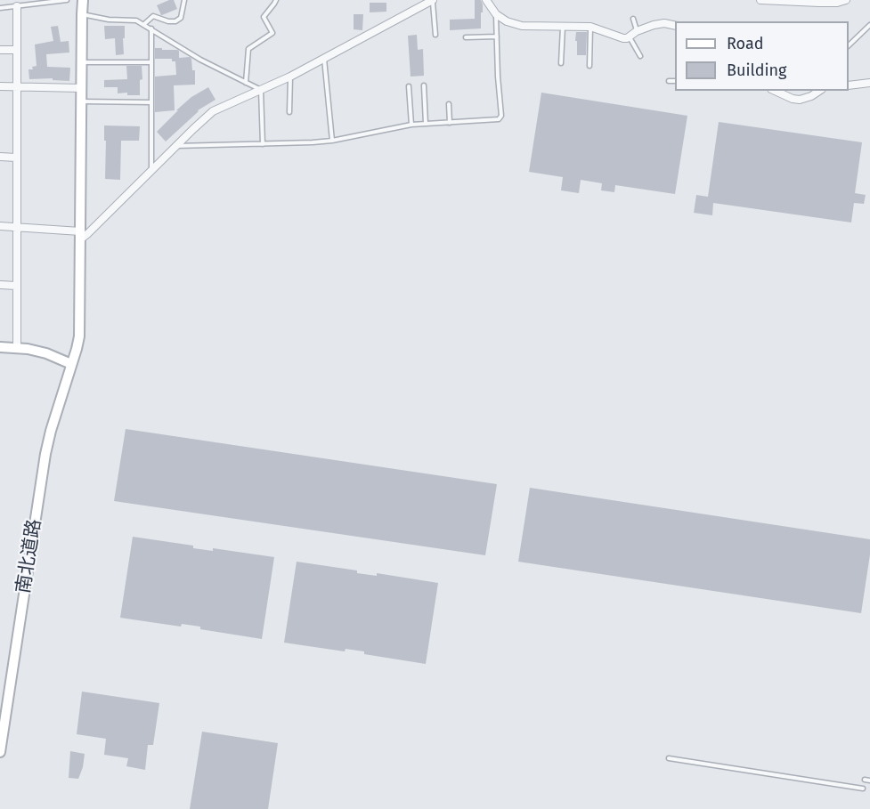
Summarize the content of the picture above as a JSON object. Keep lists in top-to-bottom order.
{
  "streets": {
    "street": ["南北道路"]
  },
  "legend": ["Road", "Building"]
}
